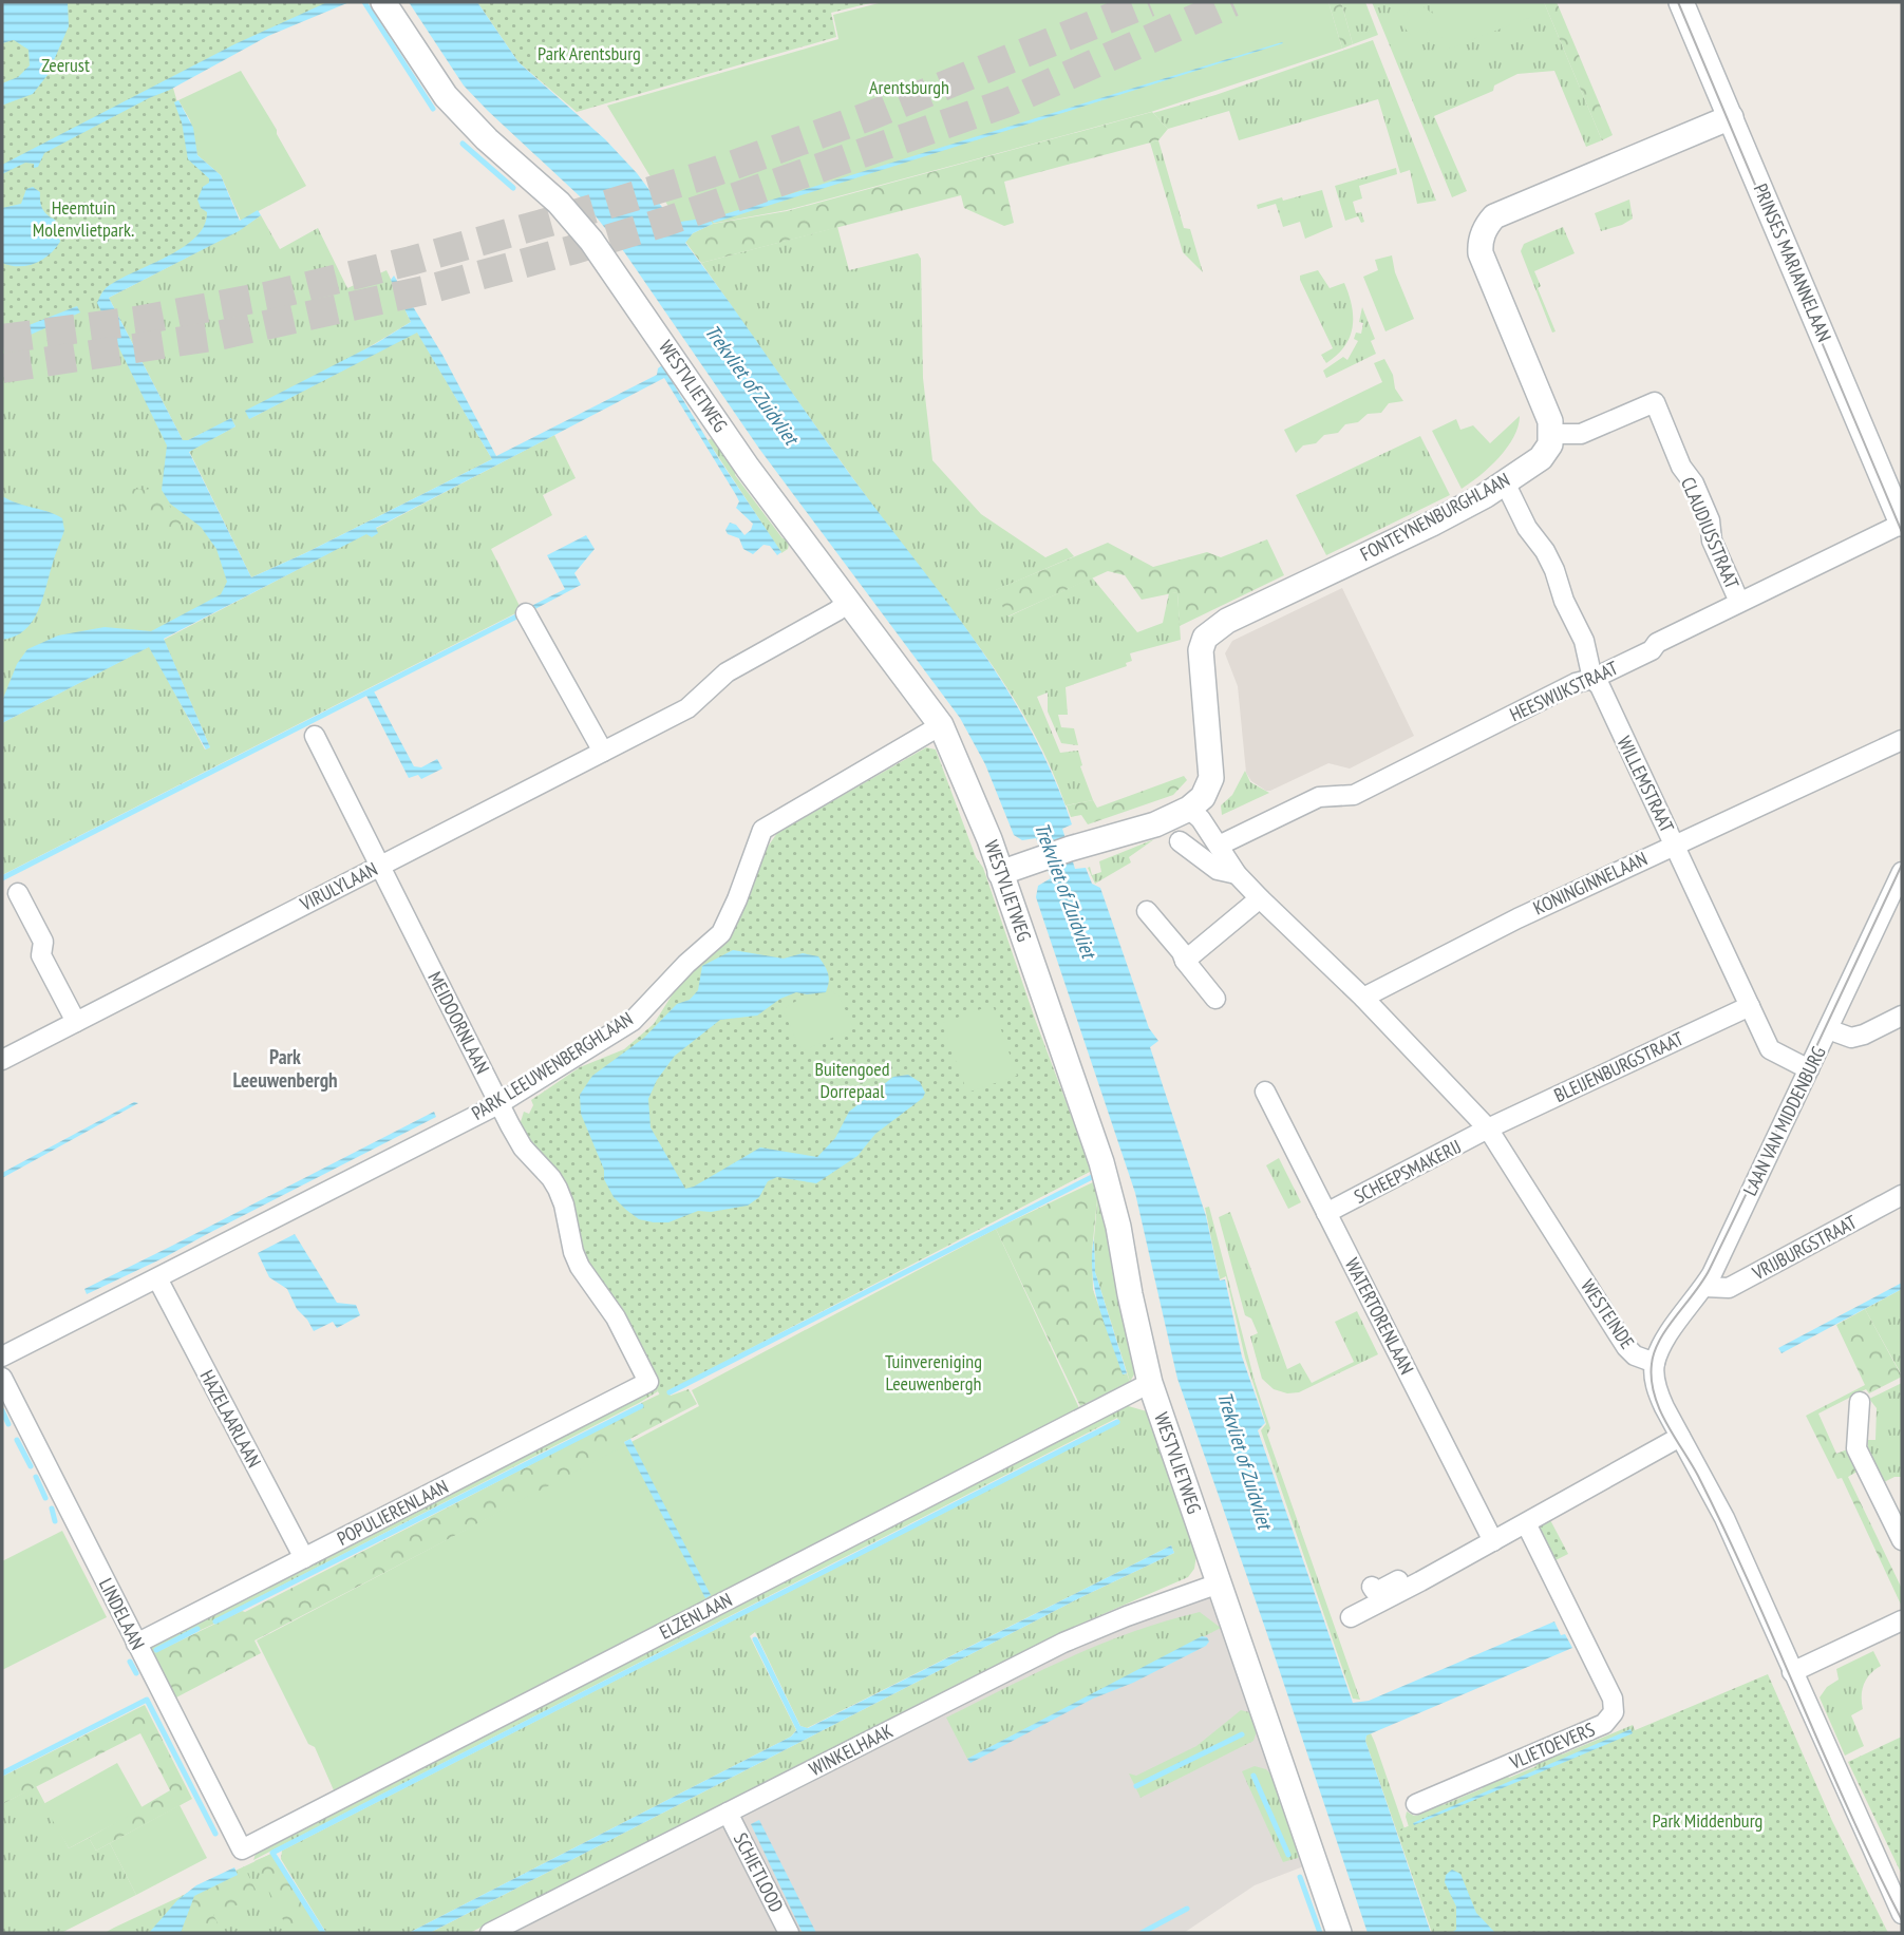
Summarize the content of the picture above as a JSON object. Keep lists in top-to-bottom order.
{
  "streets": {
    "street": [
      "PRINSES MARIANNELAAN",
      "WESTVLIETWEG",
      "FONTEYNENBURGHLAAN",
      "CLAUDIUSSTRAAT",
      "HEESWIJKSTRAAT",
      "WILLEMSTRAAT",
      "KONINGINNELAAN",
      "VIRULYLAAN",
      "MEIDOORNLAAN",
      "PARK LEEUWENBERGHLAAN",
      "BLEIJENBURGSTRAAT",
      "LAAN VAN MIDDENBURG",
      "SCHEEPSMAKERIJ",
      "VRIJBURGSTRAAT",
      "WESTEINDE",
      "WATERTORENLAAN",
      "HAZELAARLAAN",
      "POPULIERENLAAN",
      "LINDELAAN",
      "ELZENLAAN",
      "VLIETOEVERS",
      "WINKELHAAK",
      "SCHIETLOOD"
    ]
  },
  "crossings": [
    ["PRINSES MARIANNELAAN", "HEESWIJKSTRAAT"],
    ["WESTVLIETWEG", "FONTEYNENBURGHLAAN"],
    ["WESTVLIETWEG", "VIRULYLAAN"],
    ["WESTVLIETWEG", "PARK LEEUWENBERGHLAAN"],
    ["WESTVLIETWEG", "ELZENLAAN"],
    ["WESTVLIETWEG", "WINKELHAAK"],
    ["FONTEYNENBURGHLAAN", "CLAUDIUSSTRAAT"],
    ["FONTEYNENBURGHLAAN", "WILLEMSTRAAT"],
    ["FONTEYNENBURGHLAAN", "WESTEINDE"],
    ["CLAUDIUSSTRAAT", "HEESWIJKSTRAAT"],
    ["HEESWIJKSTRAAT", "WILLEMSTRAAT"],
    ["HEESWIJKSTRAAT", "WESTEINDE"],
    ["WILLEMSTRAAT", "KONINGINNELAAN"],
    ["WILLEMSTRAAT", "BLEIJENBURGSTRAAT"],
    ["WILLEMSTRAAT", "LAAN VAN MIDDENBURG"],
    ["KONINGINNELAAN", "WESTEINDE"],
    ["VIRULYLAAN", "MEIDOORNLAAN"],
    ["MEIDOORNLAAN", "PARK LEEUWENBERGHLAAN"],
    ["MEIDOORNLAAN", "POPULIERENLAAN"],
    ["PARK LEEUWENBERGHLAAN", "HAZELAARLAAN"],
    ["BLEIJENBURGSTRAAT", "SCHEEPSMAKERIJ"],
    ["BLEIJENBURGSTRAAT", "WESTEINDE"],
    ["LAAN VAN MIDDENBURG", "VRIJBURGSTRAAT"],
    ["LAAN VAN MIDDENBURG", "WESTEINDE"],
    ["SCHEEPSMAKERIJ", "WESTEINDE"],
    ["SCHEEPSMAKERIJ", "WATERTORENLAAN"],
    ["HAZELAARLAAN", "POPULIERENLAAN"],
    ["POPULIERENLAAN", "LINDELAAN"],
    ["LINDELAAN", "ELZENLAAN"],
    ["WINKELHAAK", "SCHIETLOOD"]
  ],
  "districts": ["Park Leeuwenbergh"],
  "water": ["Trekvliet of Zuidvliet"],
  "parks": [
    "Park Arentsburg",
    "Zeerust",
    "Arentsburgh",
    "Heemtuin Molenvlietpark.",
    "Buitengoed Dorrepaal",
    "Tuinvereniging Leeuwenbergh",
    "Park Middenburg"
  ]
}
